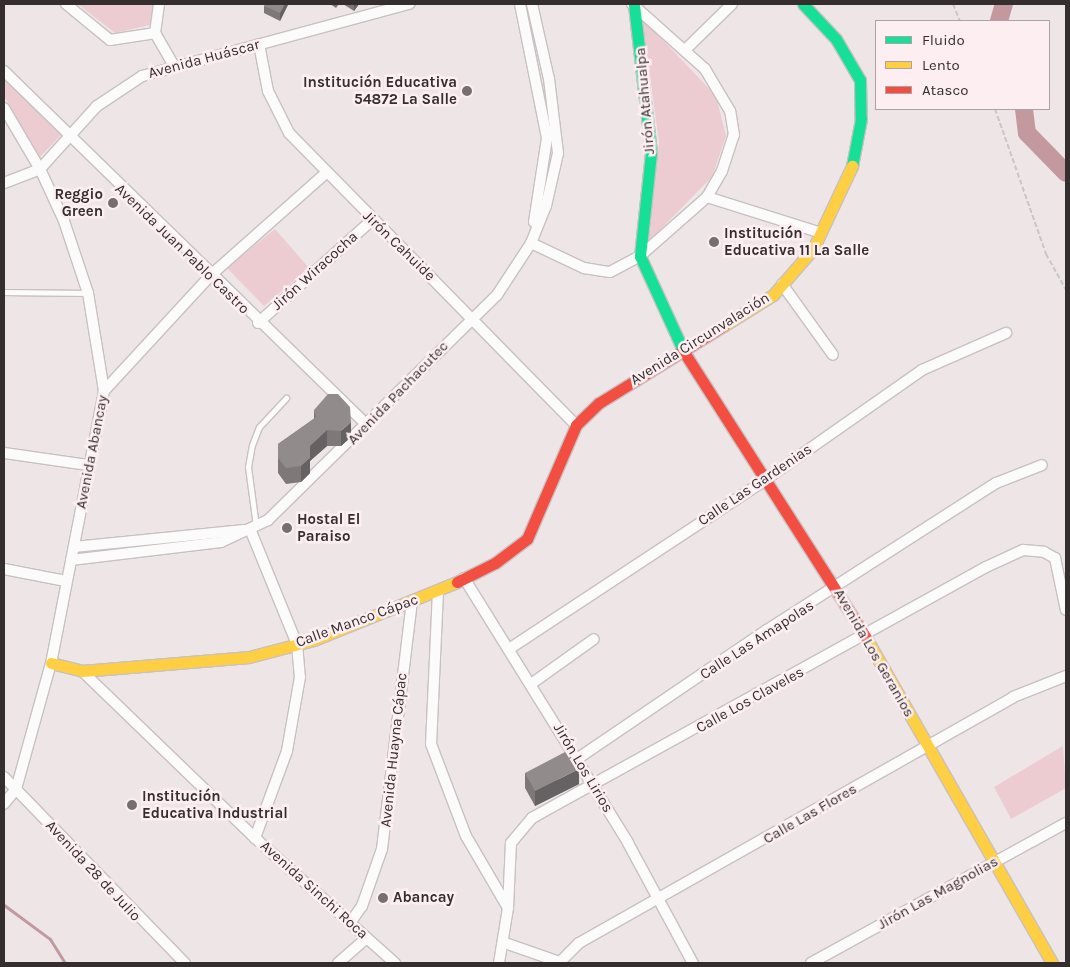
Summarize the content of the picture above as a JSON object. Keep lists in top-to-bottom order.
{
  "streets": {
    "street": [
      "Avenida Huáscar",
      "Jirón Atahualpa",
      "Jirón Cahuide",
      "Avenida Juan Pablo Castro",
      "Jirón Wiracocha",
      "Avenida Circunvalación",
      "Avenida Pachacutec",
      "Avenida Abancay",
      "Calle Las Gardenias",
      "Calle Manco Cápac",
      "Calle Las Amapolas",
      "Avenida Los Geranios",
      "Calle Los Claveles",
      "Avenida Huayna Cápac",
      "Jirón Los Lirios",
      "Calle Las Flores",
      "Avenida 28 de Julio",
      "Avenida Sinchi Roca",
      "Jirón Las Magnolias"
    ]
  },
  "crossings": [
    ["Avenida Huáscar", "Jirón Cahuide"],
    ["Avenida Huáscar", "Avenida Juan Pablo Castro"],
    ["Avenida Huáscar", "Avenida Abancay"],
    ["Jirón Atahualpa", "Avenida Los Geranios"],
    ["Jirón Cahuide", "Jirón Wiracocha"],
    ["Jirón Cahuide", "Avenida Circunvalación"],
    ["Jirón Cahuide", "Avenida Pachacutec"],
    ["Jirón Cahuide", "Calle Manco Cápac"],
    ["Avenida Juan Pablo Castro", "Jirón Wiracocha"],
    ["Avenida Juan Pablo Castro", "Avenida Pachacutec"],
    ["Avenida Circunvalación", "Calle Manco Cápac"],
    ["Avenida Circunvalación", "Avenida Los Geranios"],
    ["Avenida Pachacutec", "Avenida Abancay"],
    ["Avenida Abancay", "Calle Manco Cápac"],
    ["Avenida Abancay", "Avenida 28 de Julio"],
    ["Calle Las Gardenias", "Avenida Los Geranios"],
    ["Calle Las Gardenias", "Jirón Los Lirios"],
    ["Calle Manco Cápac", "Avenida Huayna Cápac"],
    ["Calle Manco Cápac", "Jirón Los Lirios"],
    ["Calle Manco Cápac", "Avenida Sinchi Roca"],
    ["Calle Las Amapolas", "Avenida Los Geranios"],
    ["Calle Las Amapolas", "Jirón Los Lirios"],
    ["Avenida Los Geranios", "Calle Los Claveles"],
    ["Avenida Los Geranios", "Calle Las Flores"],
    ["Avenida Los Geranios", "Jirón Las Magnolias"],
    ["Calle Los Claveles", "Jirón Los Lirios"],
    ["Avenida Huayna Cápac", "Avenida Sinchi Roca"],
    ["Jirón Los Lirios", "Calle Las Flores"]
  ],
  "places": [
    "Institución Educativa 54872 La Salle",
    "Reggio Green",
    "Institución Educativa 11 La Salle",
    "Hostal El Paraiso",
    "Institución Educativa Industrial",
    "Abancay"
  ],
  "legend": ["Fluido", "Lento", "Atasco"]
}
